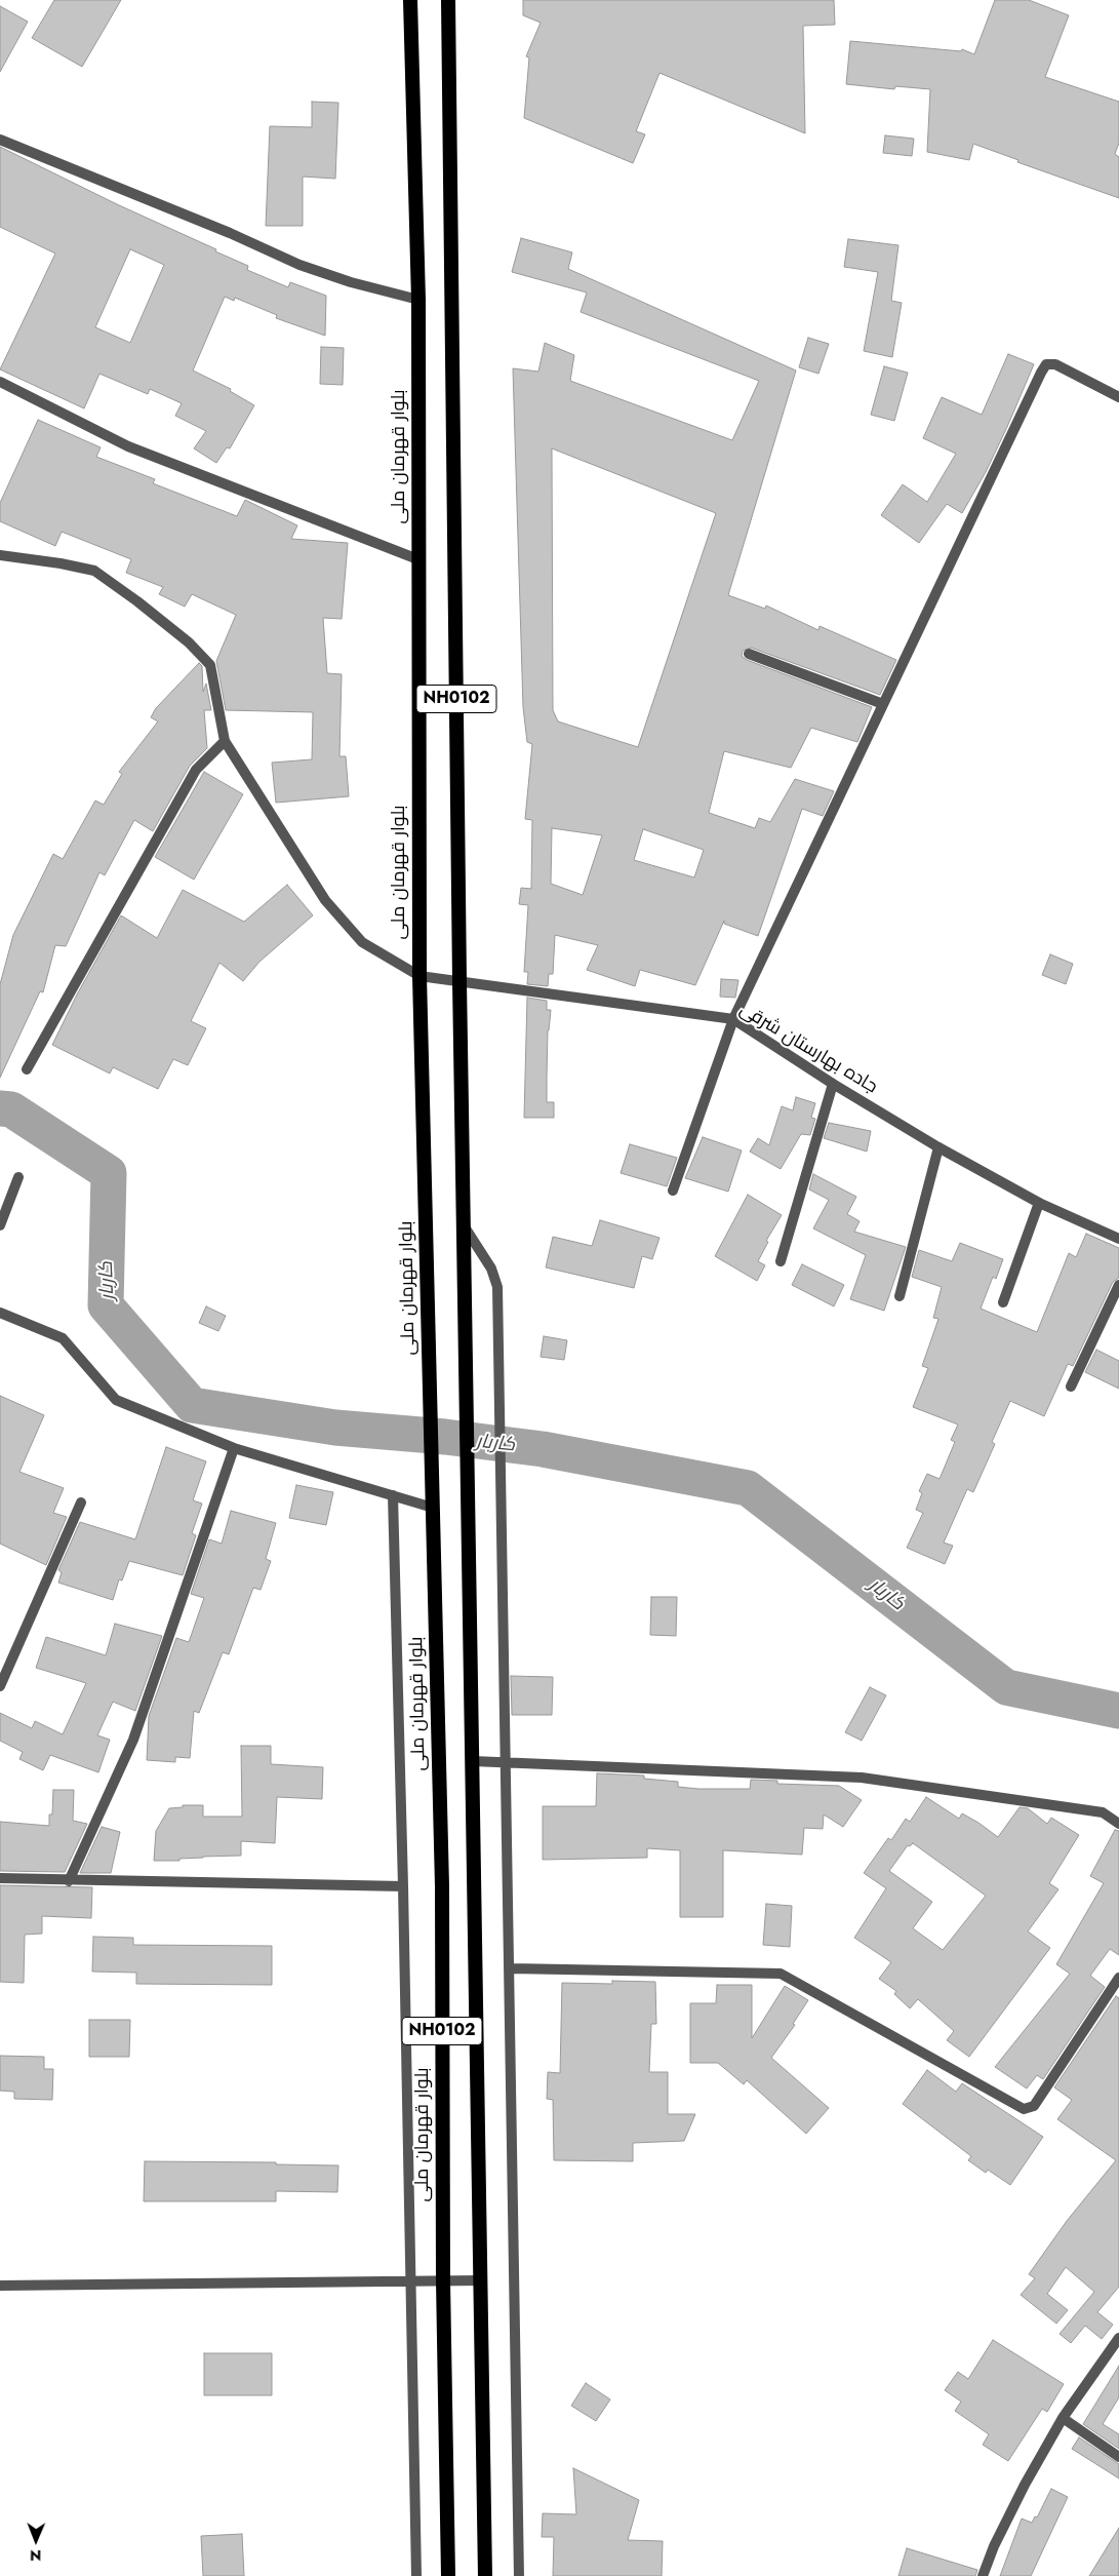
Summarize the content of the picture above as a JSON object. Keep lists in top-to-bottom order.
{
  "streets": {
    "highway": ["بلوار قهرمان ملی", "NH0102"],
    "street": ["جاده بهارستان شرقی"]
  },
  "crossings": [
    ["بلوار قهرمان ملی", "جاده بهارستان شرقی"],
    ["NH0102", "جاده بهارستان شرقی"]
  ],
  "water": ["کاربار"],
  "north": "bottom"
}
